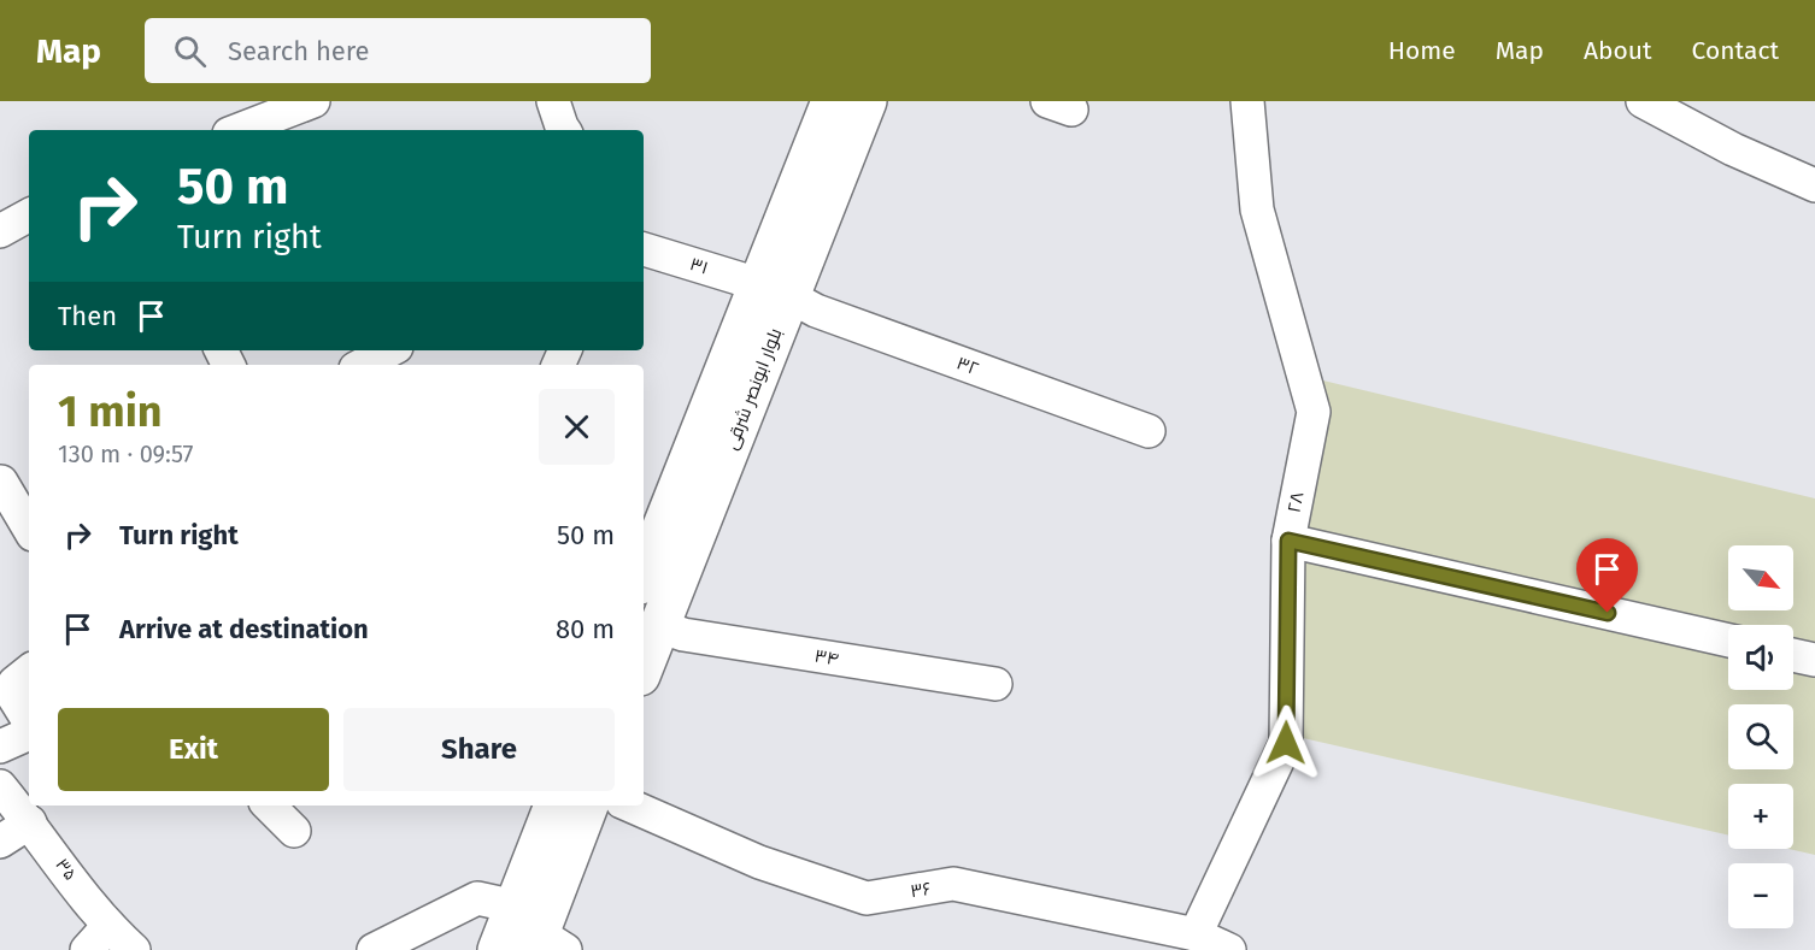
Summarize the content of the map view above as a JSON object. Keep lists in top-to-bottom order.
{
  "streets": {
    "main road": ["بلوار ابونصر شرقی"],
    "street": [
      "۳۱",
      "۳۲",
      "۲۸",
      "۳۴",
      "۳۵",
      "۳۶"
    ]
  },
  "crossings": [
    ["۳۱", "۳۲"],
    ["۳۱", "بلوار ابونصر شرقی"],
    ["۳۲", "بلوار ابونصر شرقی"],
    ["بلوار ابونصر شرقی", "۳۴"],
    ["۲۸", "۳۶"]
  ],
  "north": "bottom right",
  "page": {
    "header": "Map",
    "search": "Search here",
    "nav": [
      "Home",
      "Map",
      "About",
      "Contact"
    ],
    "turn": ["50 m", "Turn right"],
    "then": "Then",
    "heading": ["1 min", "130 m · 09:57"],
    "list": [
      {
        "name": "Turn right",
        "value": "50 m"
      },
      {
        "name": "Arrive at destination",
        "value": "80 m"
      }
    ],
    "map_buttons": ["+", "−"],
    "buttons": ["Exit", "Share"]
  }
}
